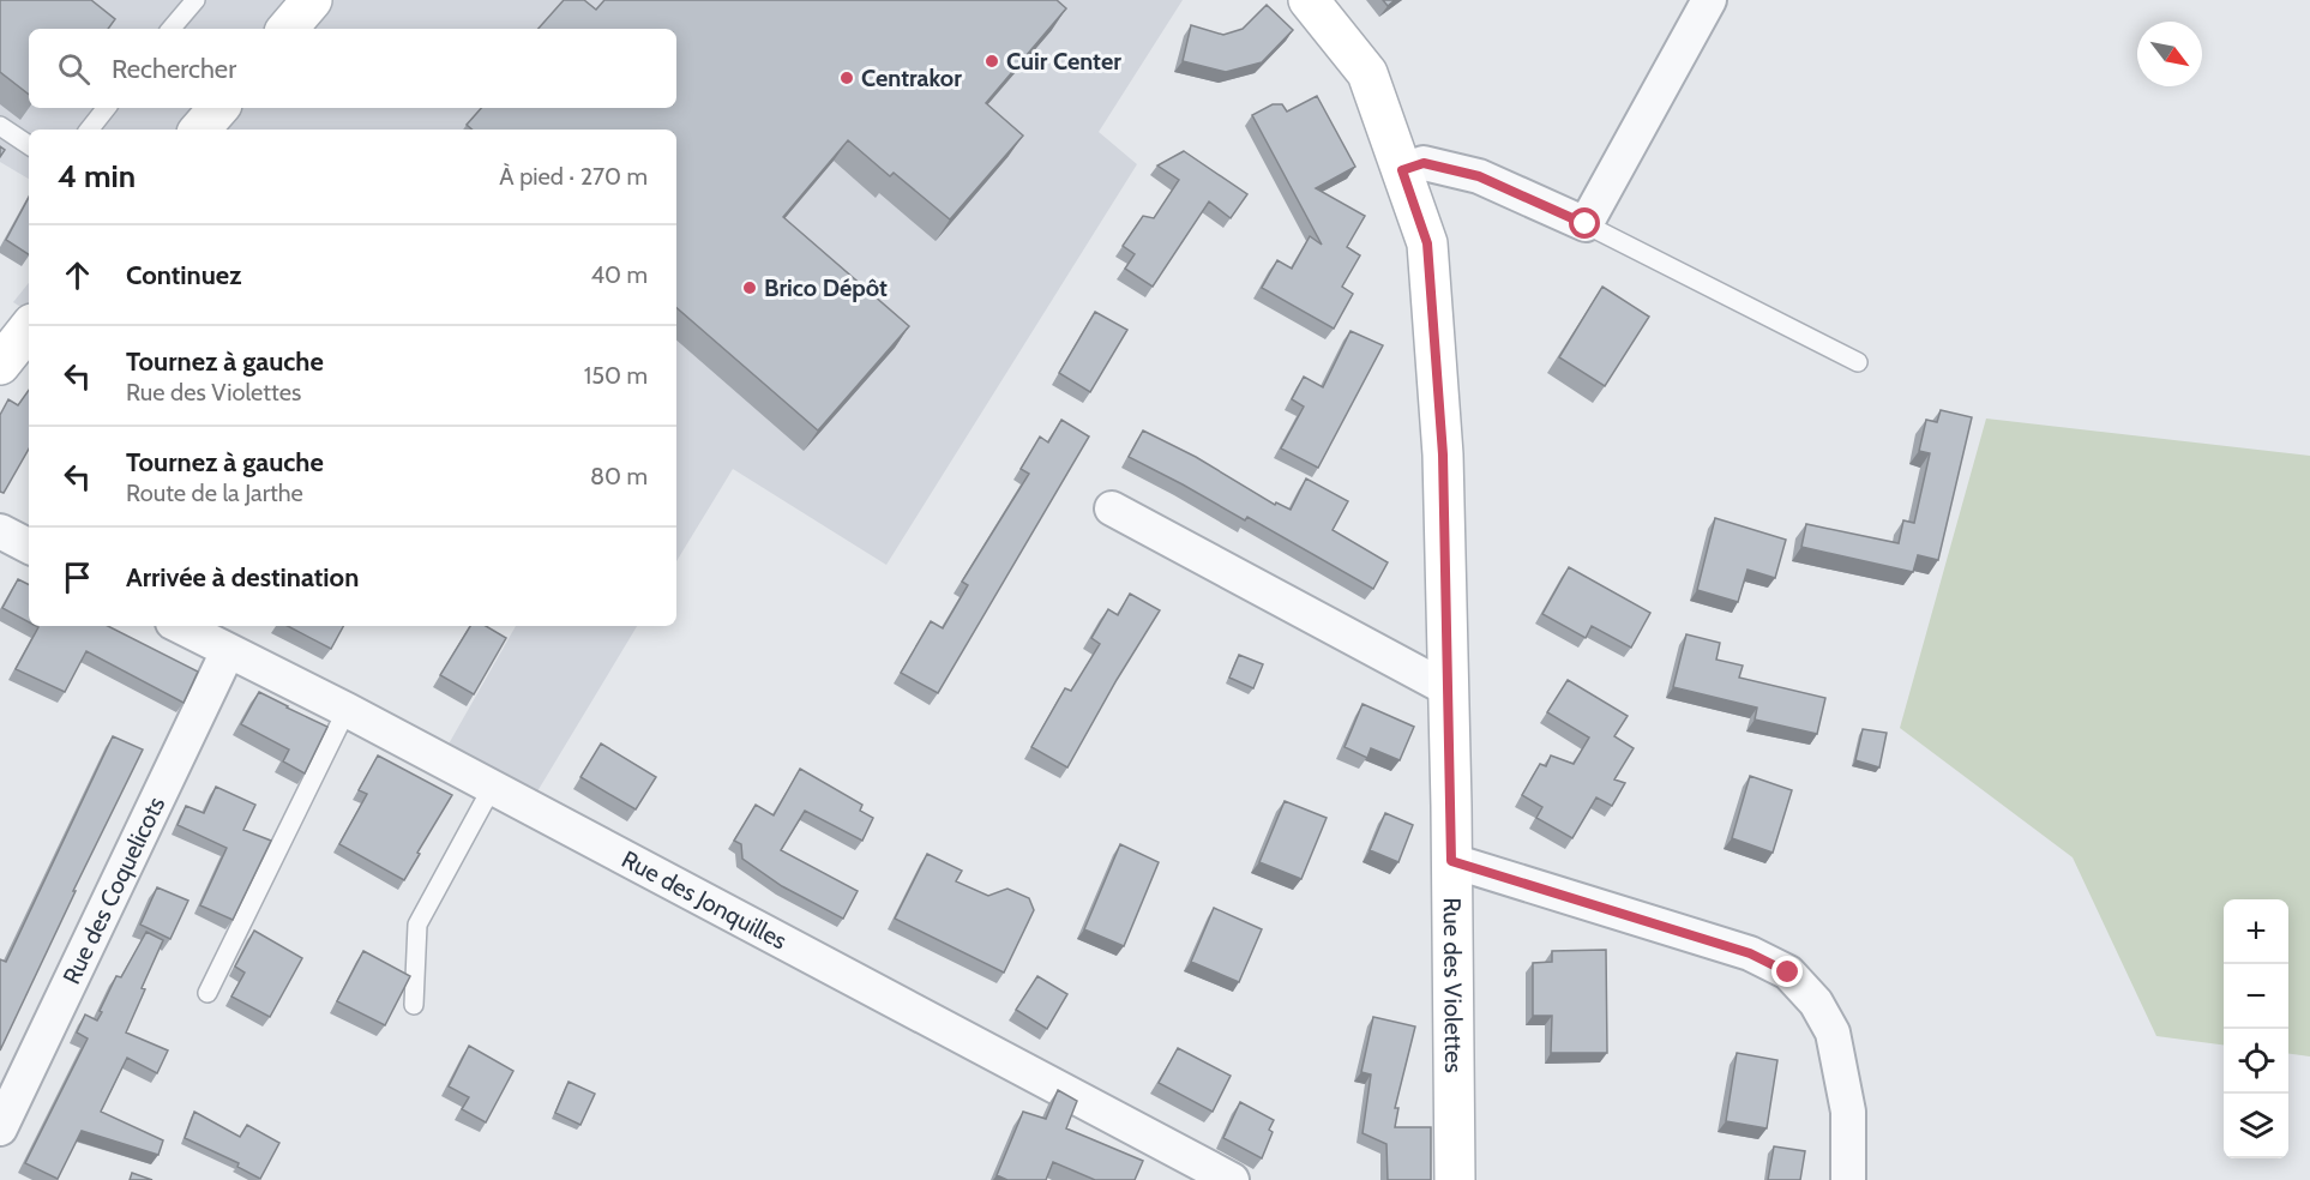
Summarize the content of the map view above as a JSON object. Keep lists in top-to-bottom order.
{
  "streets": {
    "street": ["Rue des Coquelicots", "Rue des Jonquilles", "Rue des Violettes"]
  },
  "crossings": [
    ["Rue des Coquelicots", "Rue des Jonquilles"]
  ],
  "places": ["Cuir Center", "Centrakor", "Brico Dépôt"],
  "north": "bottom right",
  "page": {
    "search": "Rechercher",
    "heading": ["4 min", "À pied · 270 m"],
    "list": [
      ["Continuez", "40 m"],
      ["Tournez à gauche", "Rue des Violettes", "150 m"],
      ["Tournez à gauche", "Route de la Jarthe", "80 m"],
      "Arrivée à destination"
    ],
    "map_buttons": ["+", "−"]
  }
}
